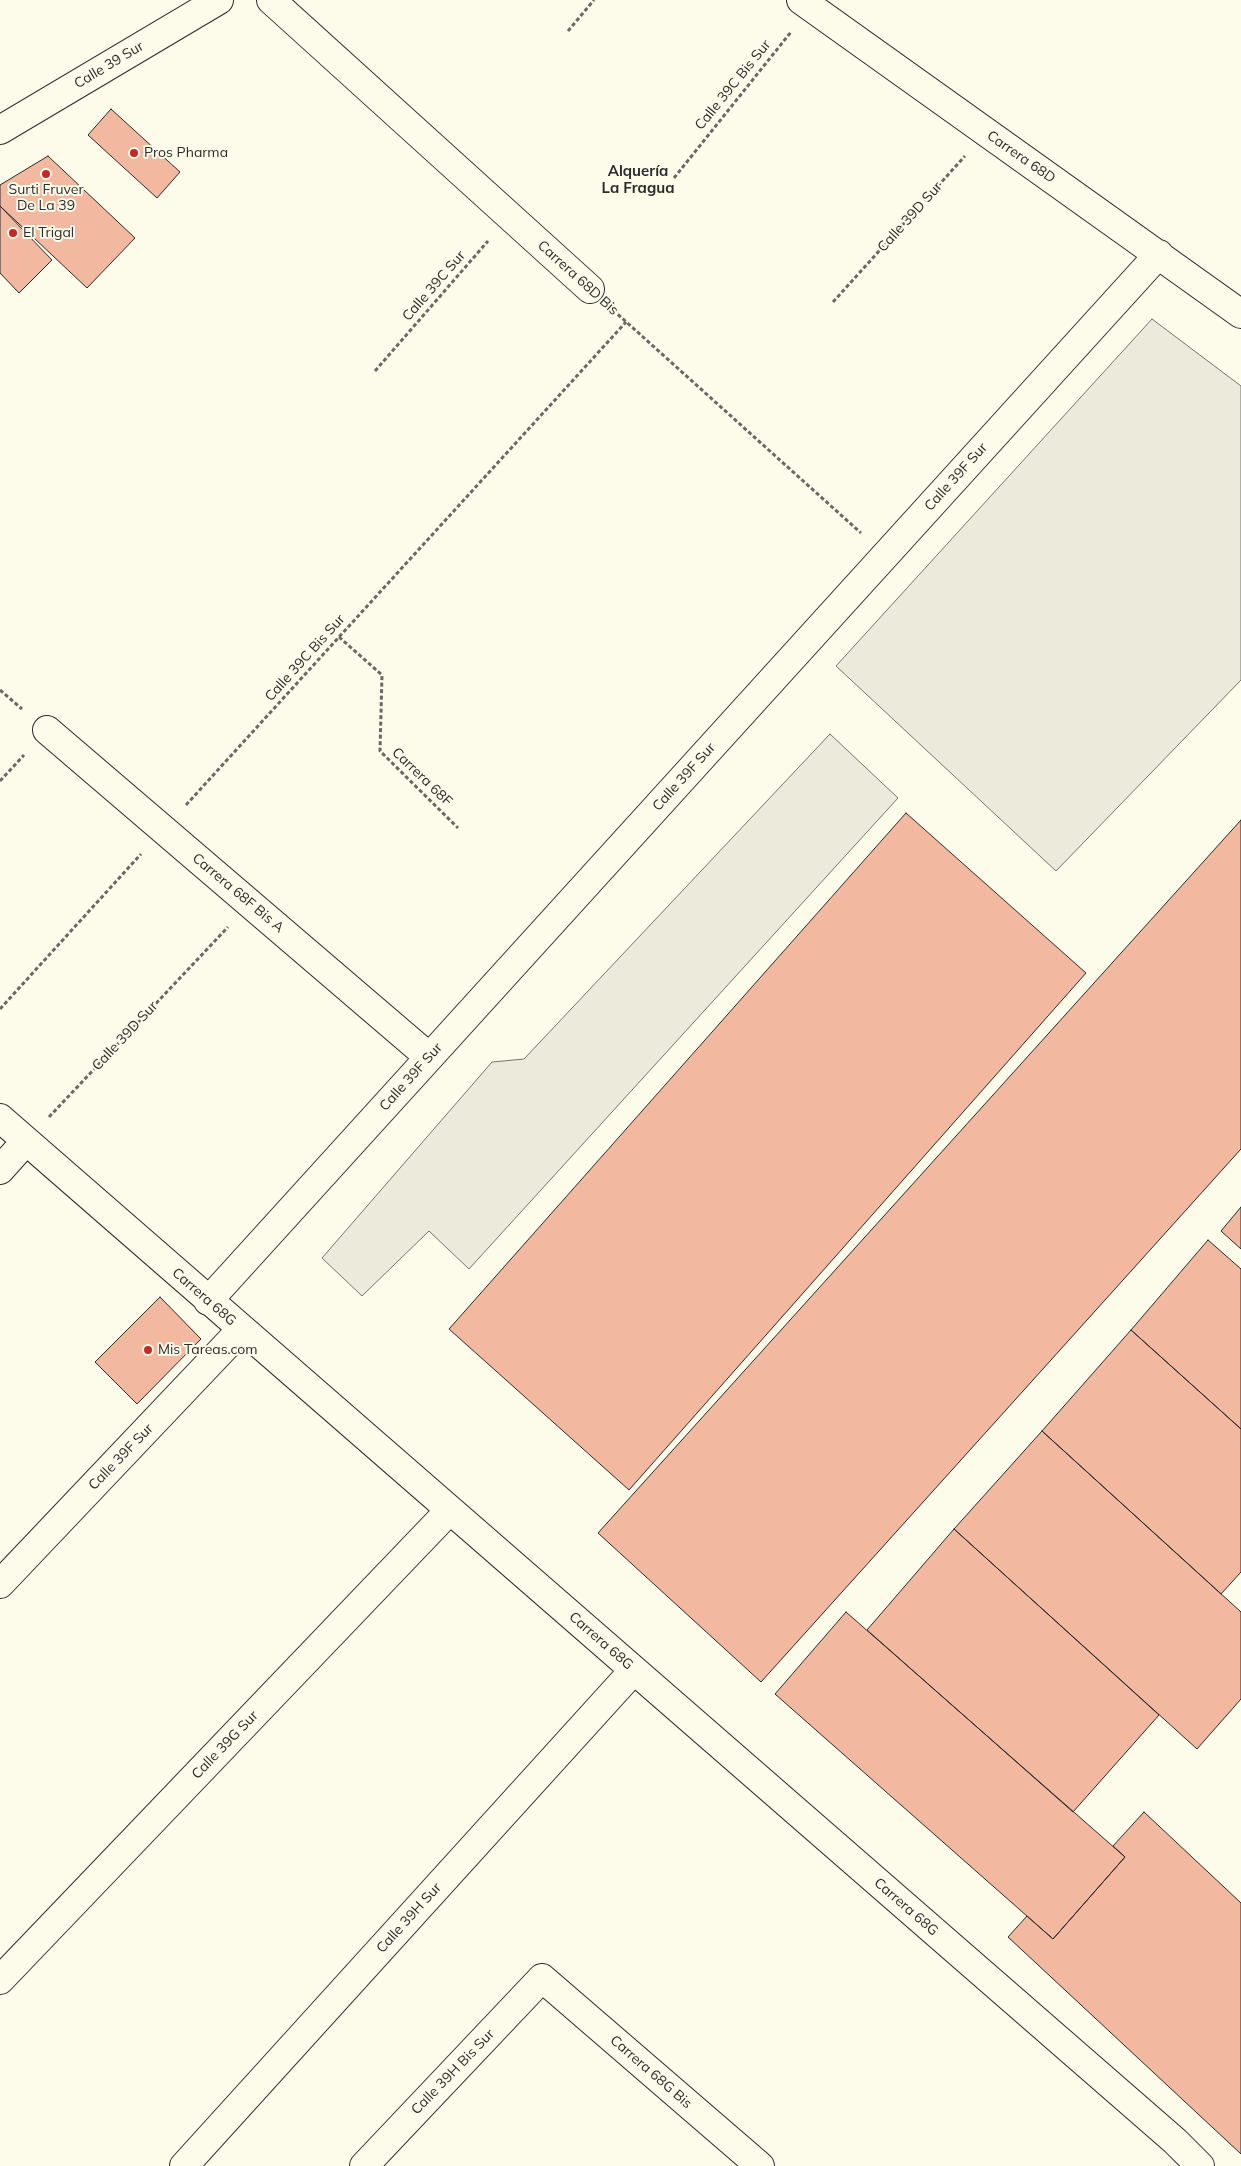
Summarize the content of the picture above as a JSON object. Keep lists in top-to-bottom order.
{
  "streets": {
    "street": [
      "Calle 39 Sur",
      "Carrera 68D",
      "Carrera 68D Bis",
      "Calle 39F Sur",
      "Carrera 68F Bis A",
      "Carrera 68G",
      "Calle 39G Sur",
      "Calle 39H Sur",
      "Calle 39H Bis Sur",
      "Carrera 68G Bis"
    ],
    "path": [
      "Calle 39C Bis Sur",
      "Calle 39D Sur",
      "Calle 39C Sur",
      "Carrera 68F"
    ]
  },
  "crossings": [
    ["Calle 39C Bis Sur", "Carrera 68D"],
    ["Calle 39C Bis Sur", "Carrera 68D Bis"],
    ["Calle 39C Bis Sur", "Carrera 68F"],
    ["Calle 39C Bis Sur", "Carrera 68F Bis A"],
    ["Carrera 68D", "Calle 39D Sur"],
    ["Carrera 68D", "Calle 39F Sur"],
    ["Calle 39D Sur", "Carrera 68F Bis A"],
    ["Calle 39D Sur", "Carrera 68G"],
    ["Carrera 68D Bis", "Calle 39C Sur"],
    ["Carrera 68D Bis", "Calle 39F Sur"],
    ["Calle 39F Sur", "Carrera 68F Bis A"],
    ["Calle 39F Sur", "Carrera 68G"],
    ["Carrera 68G", "Calle 39G Sur"],
    ["Carrera 68G", "Calle 39H Sur"],
    ["Calle 39H Bis Sur", "Carrera 68G Bis"]
  ],
  "districts": ["Alquería La Fragua"],
  "places": [
    "Pros Pharma",
    "Surti Fruver De La 39",
    "El Trigal",
    "Mis Tareas.com"
  ]
}
